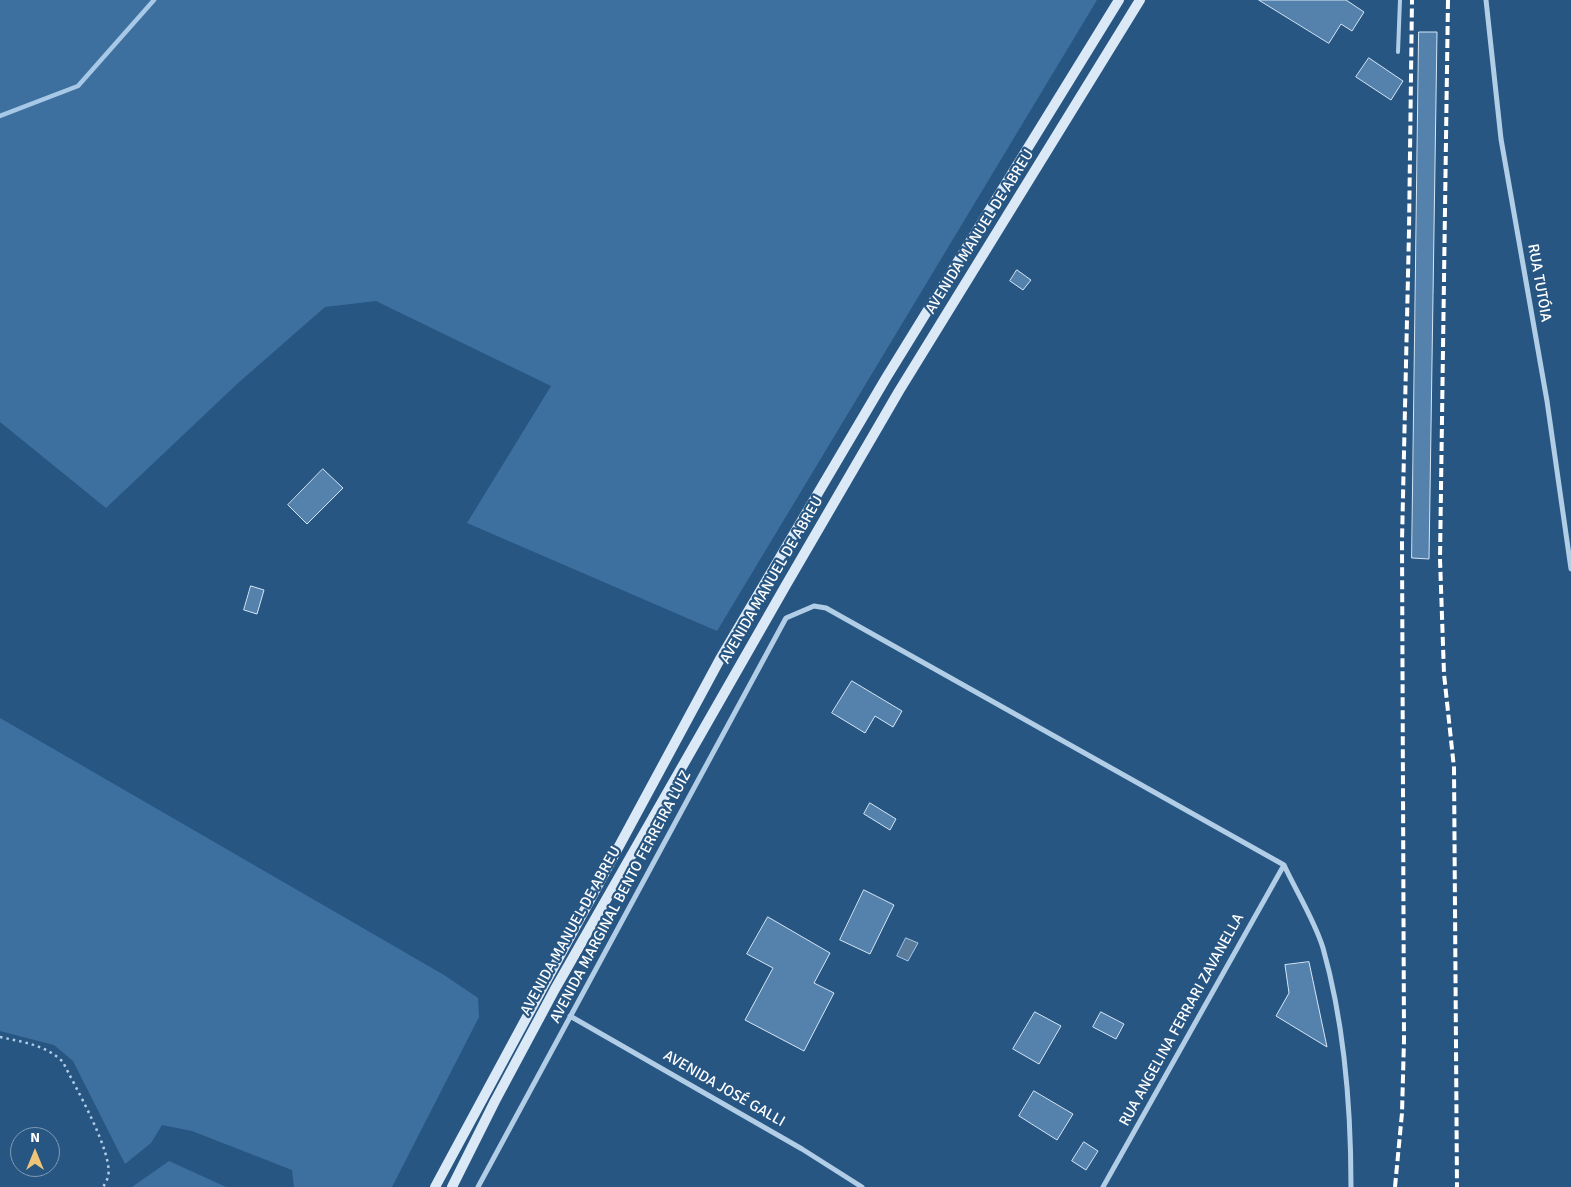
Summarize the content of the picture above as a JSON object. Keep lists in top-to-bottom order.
{
  "streets": {
    "main road": ["AVENIDA MANUEL DE ABREU"],
    "street": [
      "RUA TUTÓIA",
      "AVENIDA MARGINAL BENTO FERREIRA LUIZ",
      "RUA ANGELINA FERRARI ZAVANELLA",
      "AVENIDA JOSÉ GALLI"
    ]
  },
  "crossings": [
    ["AVENIDA MARGINAL BENTO FERREIRA LUIZ", "RUA ANGELINA FERRARI ZAVANELLA"],
    ["AVENIDA MARGINAL BENTO FERREIRA LUIZ", "AVENIDA JOSÉ GALLI"]
  ],
  "north": "top"
}
